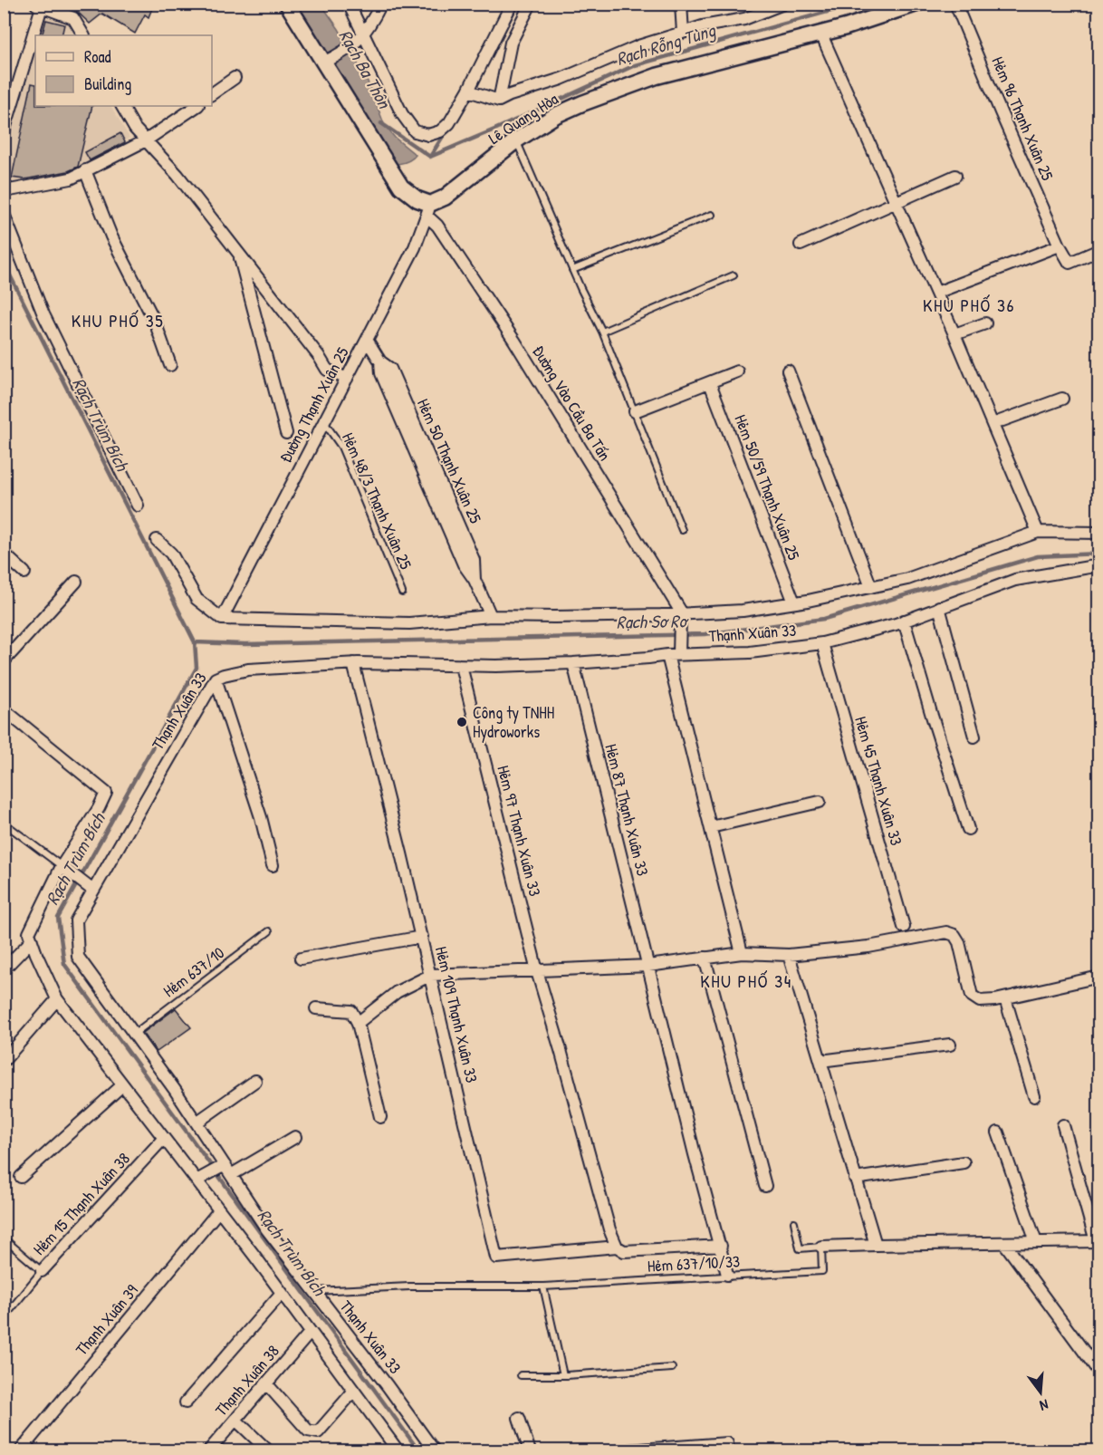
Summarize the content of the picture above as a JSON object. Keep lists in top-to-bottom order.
{
  "streets": {
    "street": [
      "Lê Quang Hòa",
      "Hẻm 96 Thạnh Xuân 25",
      "Đường Vào Cầu Ba Tấn",
      "Đường Thạnh Xuân 25",
      "Hẻm 50 Thạnh Xuân 25",
      "Hẻm 50/59 Thạnh Xuân 25",
      "Thạnh Xuân 33",
      "Hẻm 45 Thạnh Xuân 33",
      "Hẻm 87 Thạnh Xuân 33",
      "Hẻm 97 Thạnh Xuân 33",
      "Hẻm 109 Thạnh Xuân 33",
      "Hẻm 15 Thạnh Xuân 38",
      "Thạnh Xuân 39",
      "Thạnh Xuân 38"
    ],
    "lane": ["Hẻm 48/3 Thạnh Xuân 25", "Hẻm 637/10", "Hẻm 637/10/33"]
  },
  "crossings": [
    ["Lê Quang Hòa", "Đường Vào Cầu Ba Tấn"],
    ["Lê Quang Hòa", "Đường Thạnh Xuân 25"],
    ["Đường Vào Cầu Ba Tấn", "Đường Thạnh Xuân 25"],
    ["Đường Thạnh Xuân 25", "Hẻm 50 Thạnh Xuân 25"],
    ["Đường Thạnh Xuân 25", "Hẻm 48/3 Thạnh Xuân 25"],
    ["Thạnh Xuân 33", "Hẻm 45 Thạnh Xuân 33"],
    ["Thạnh Xuân 33", "Hẻm 87 Thạnh Xuân 33"],
    ["Thạnh Xuân 33", "Hẻm 97 Thạnh Xuân 33"],
    ["Thạnh Xuân 33", "Hẻm 637/10"],
    ["Thạnh Xuân 33", "Hẻm 109 Thạnh Xuân 33"],
    ["Thạnh Xuân 33", "Hẻm 637/10/33"],
    ["Hẻm 87 Thạnh Xuân 33", "Hẻm 637/10/33"],
    ["Hẻm 97 Thạnh Xuân 33", "Hẻm 109 Thạnh Xuân 33"]
  ],
  "districts": ["KHU PHỐ 36", "KHU PHỐ 35", "KHU PHỐ 34"],
  "water": [
    "Rạch Rỗng Tùng",
    "Rạch Ba Thôn",
    "Rạch Trùm Bích",
    "Rạch Sơ Rơ"
  ],
  "places": ["Công ty TNHH Hydroworks"],
  "legend": ["Road", "Building"],
  "north": "bottom"
}
